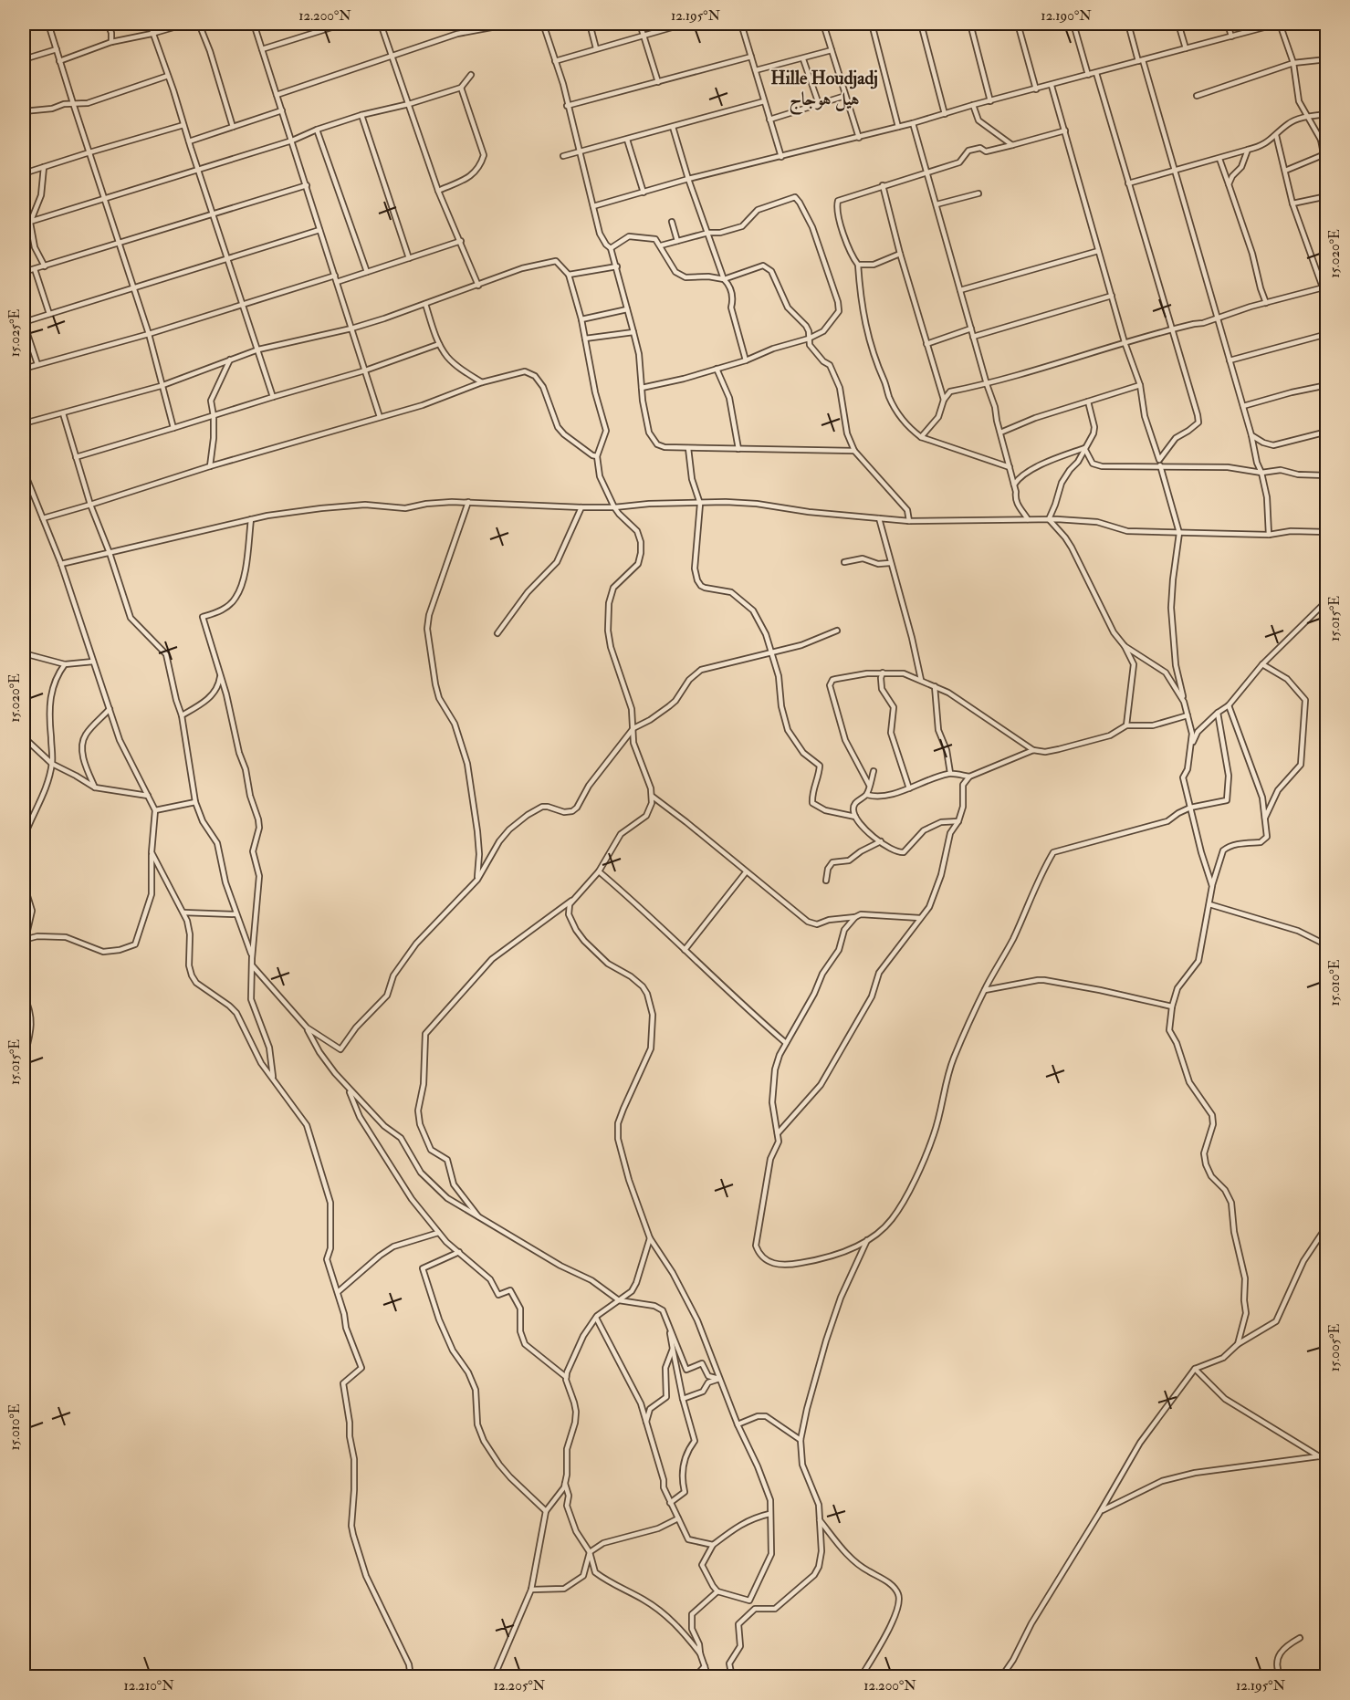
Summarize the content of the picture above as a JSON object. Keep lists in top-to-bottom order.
{
  "districts": ["Hille Houdjadj هيل هوجاج"],
  "coordinates": [
    "12.200°N",
    "12.195°N",
    "12.190°N",
    "15.020°E",
    "15.025°E",
    "15.015°E",
    "15.010°E",
    "15.005°E",
    "12.210°N",
    "12.205°N"
  ]
}
